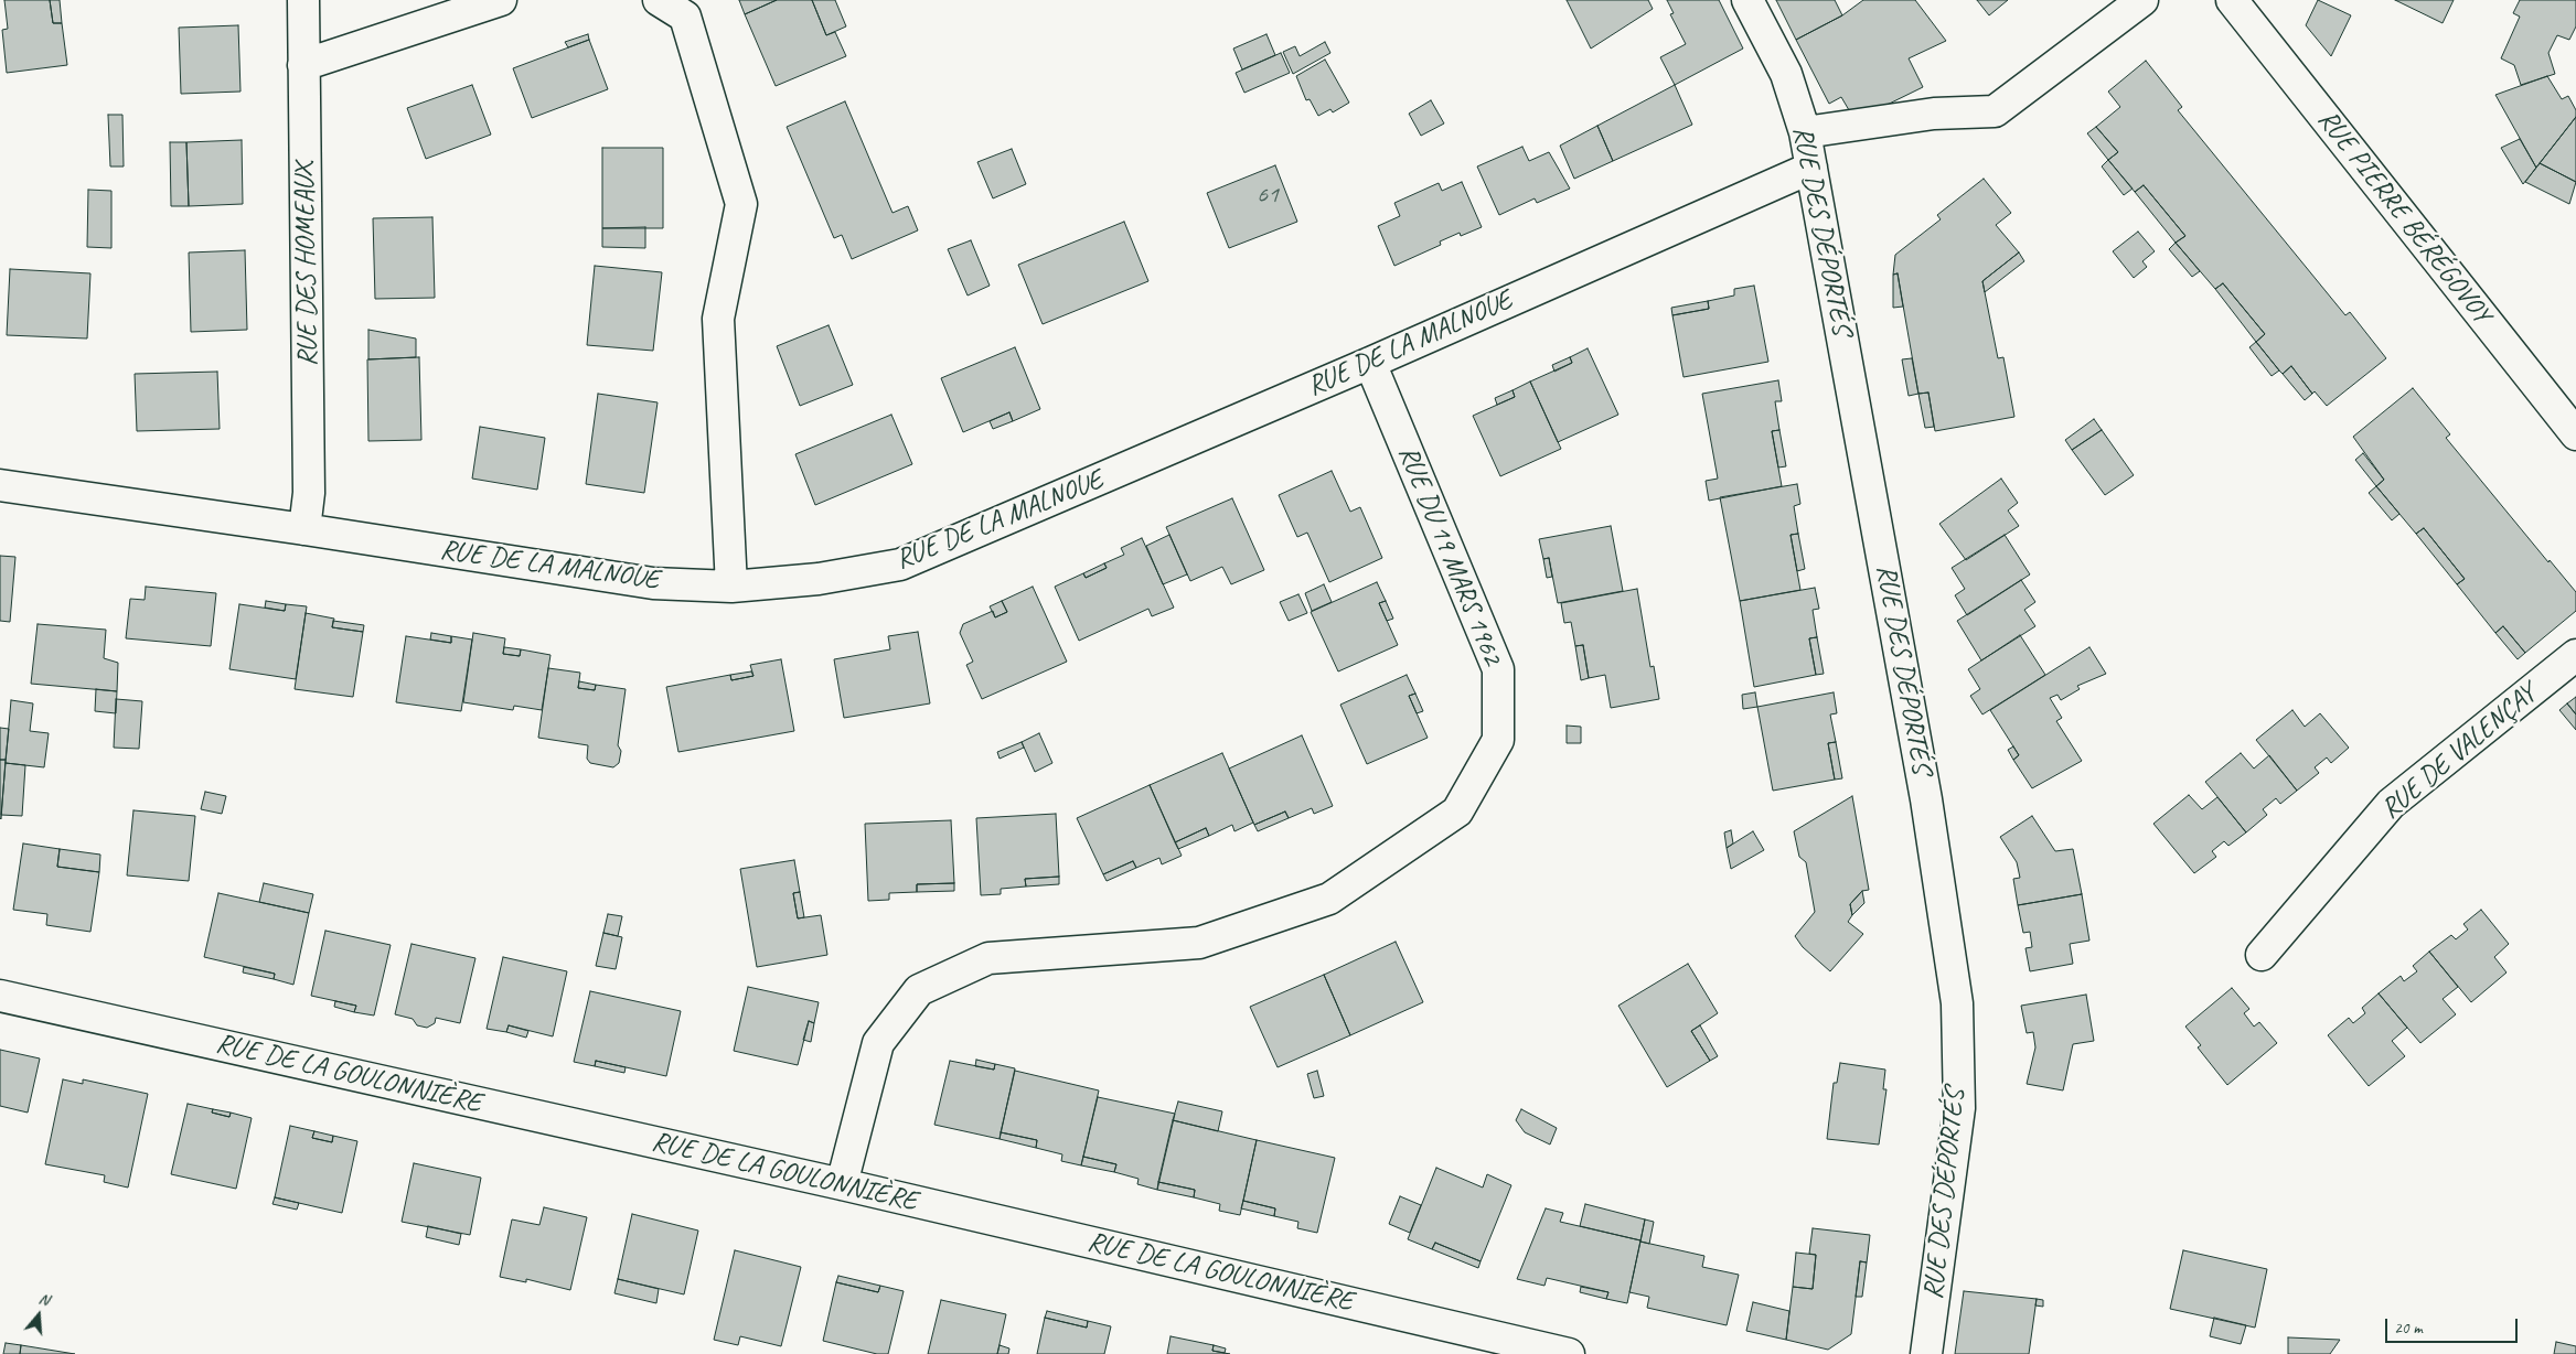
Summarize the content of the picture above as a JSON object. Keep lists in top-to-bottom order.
{
  "streets": {
    "street": [
      "RUE PIERRE BÉRÉGOVOY",
      "RUE DES DÉPORTÉS",
      "RUE DES HOMEAUX",
      "RUE DE LA MALNOUE",
      "RUE DU 19 MARS 1962",
      "RUE DE VALENÇAY",
      "RUE DE LA GOULONNIÈRE"
    ]
  },
  "crossings": [
    ["RUE DES DÉPORTÉS", "RUE DE LA MALNOUE"],
    ["RUE DES HOMEAUX", "RUE DE LA MALNOUE"],
    ["RUE DE LA MALNOUE", "RUE DU 19 MARS 1962"],
    ["RUE DU 19 MARS 1962", "RUE DE LA GOULONNIÈRE"]
  ],
  "house_numbers": ["61"],
  "scale_bar": "20 m",
  "north": "top"
}
